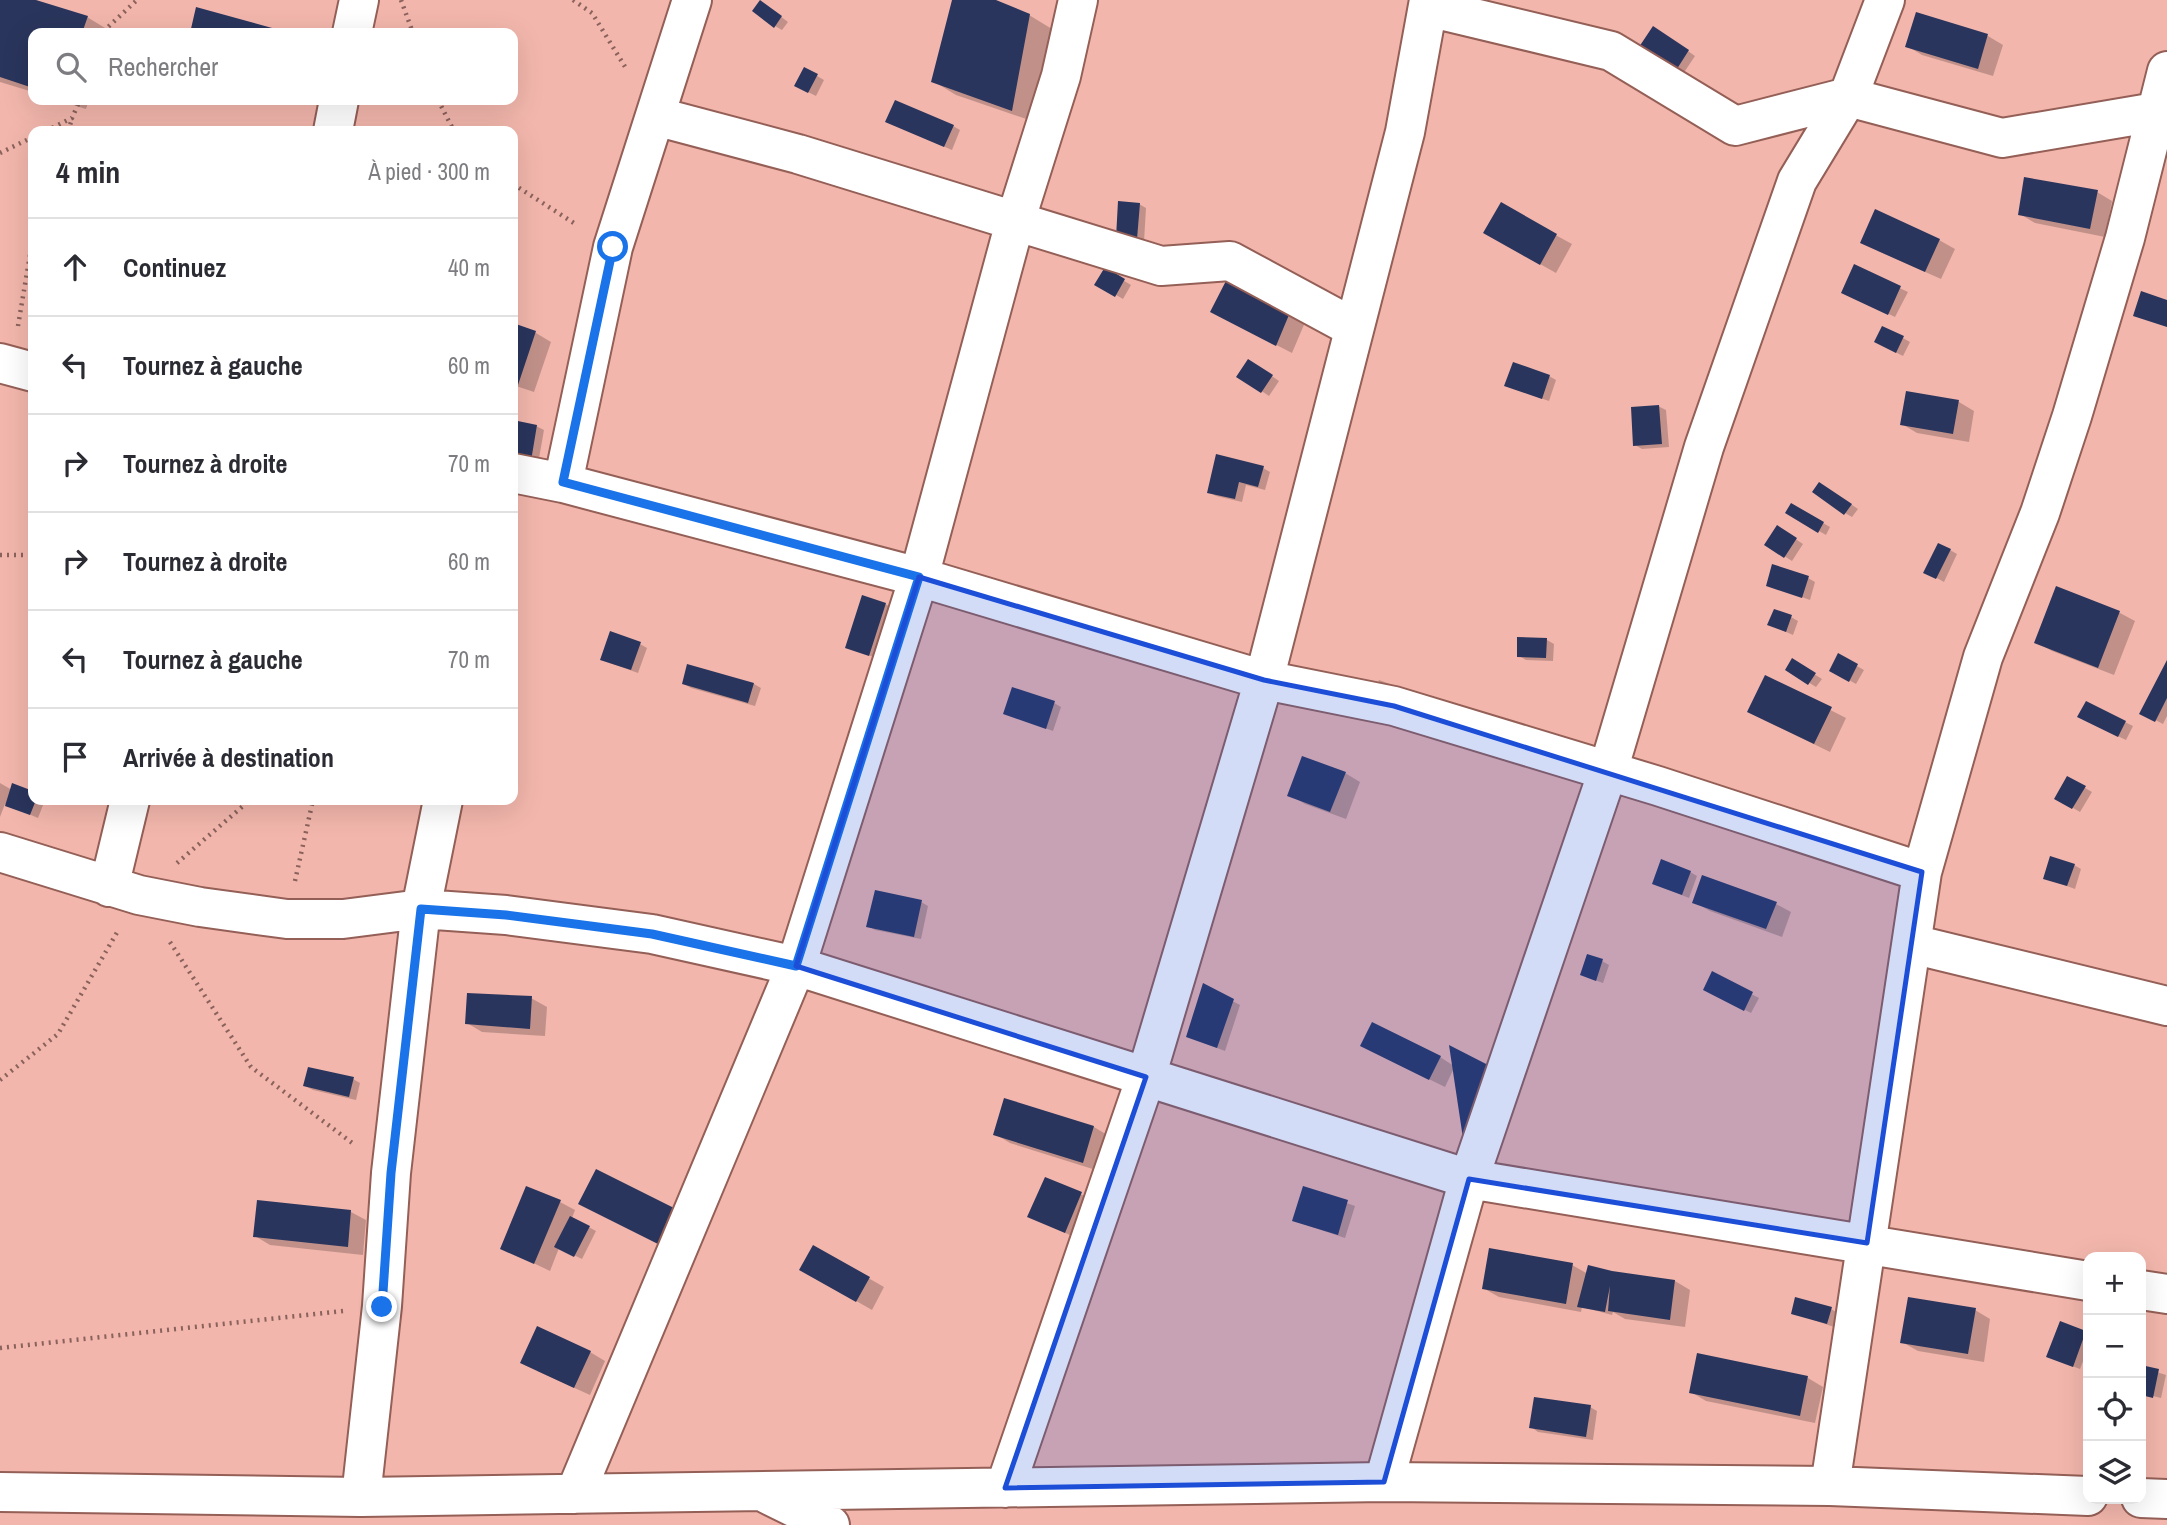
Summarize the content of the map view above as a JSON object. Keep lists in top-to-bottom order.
{
  "page": {
    "search": "Rechercher",
    "heading": ["4 min", "À pied · 300 m"],
    "list": [
      ["Continuez", "40 m"],
      ["Tournez à gauche", "60 m"],
      ["Tournez à droite", "70 m"],
      ["Tournez à droite", "60 m"],
      ["Tournez à gauche", "70 m"],
      "Arrivée à destination"
    ],
    "map_buttons": ["+", "−"]
  }
}
